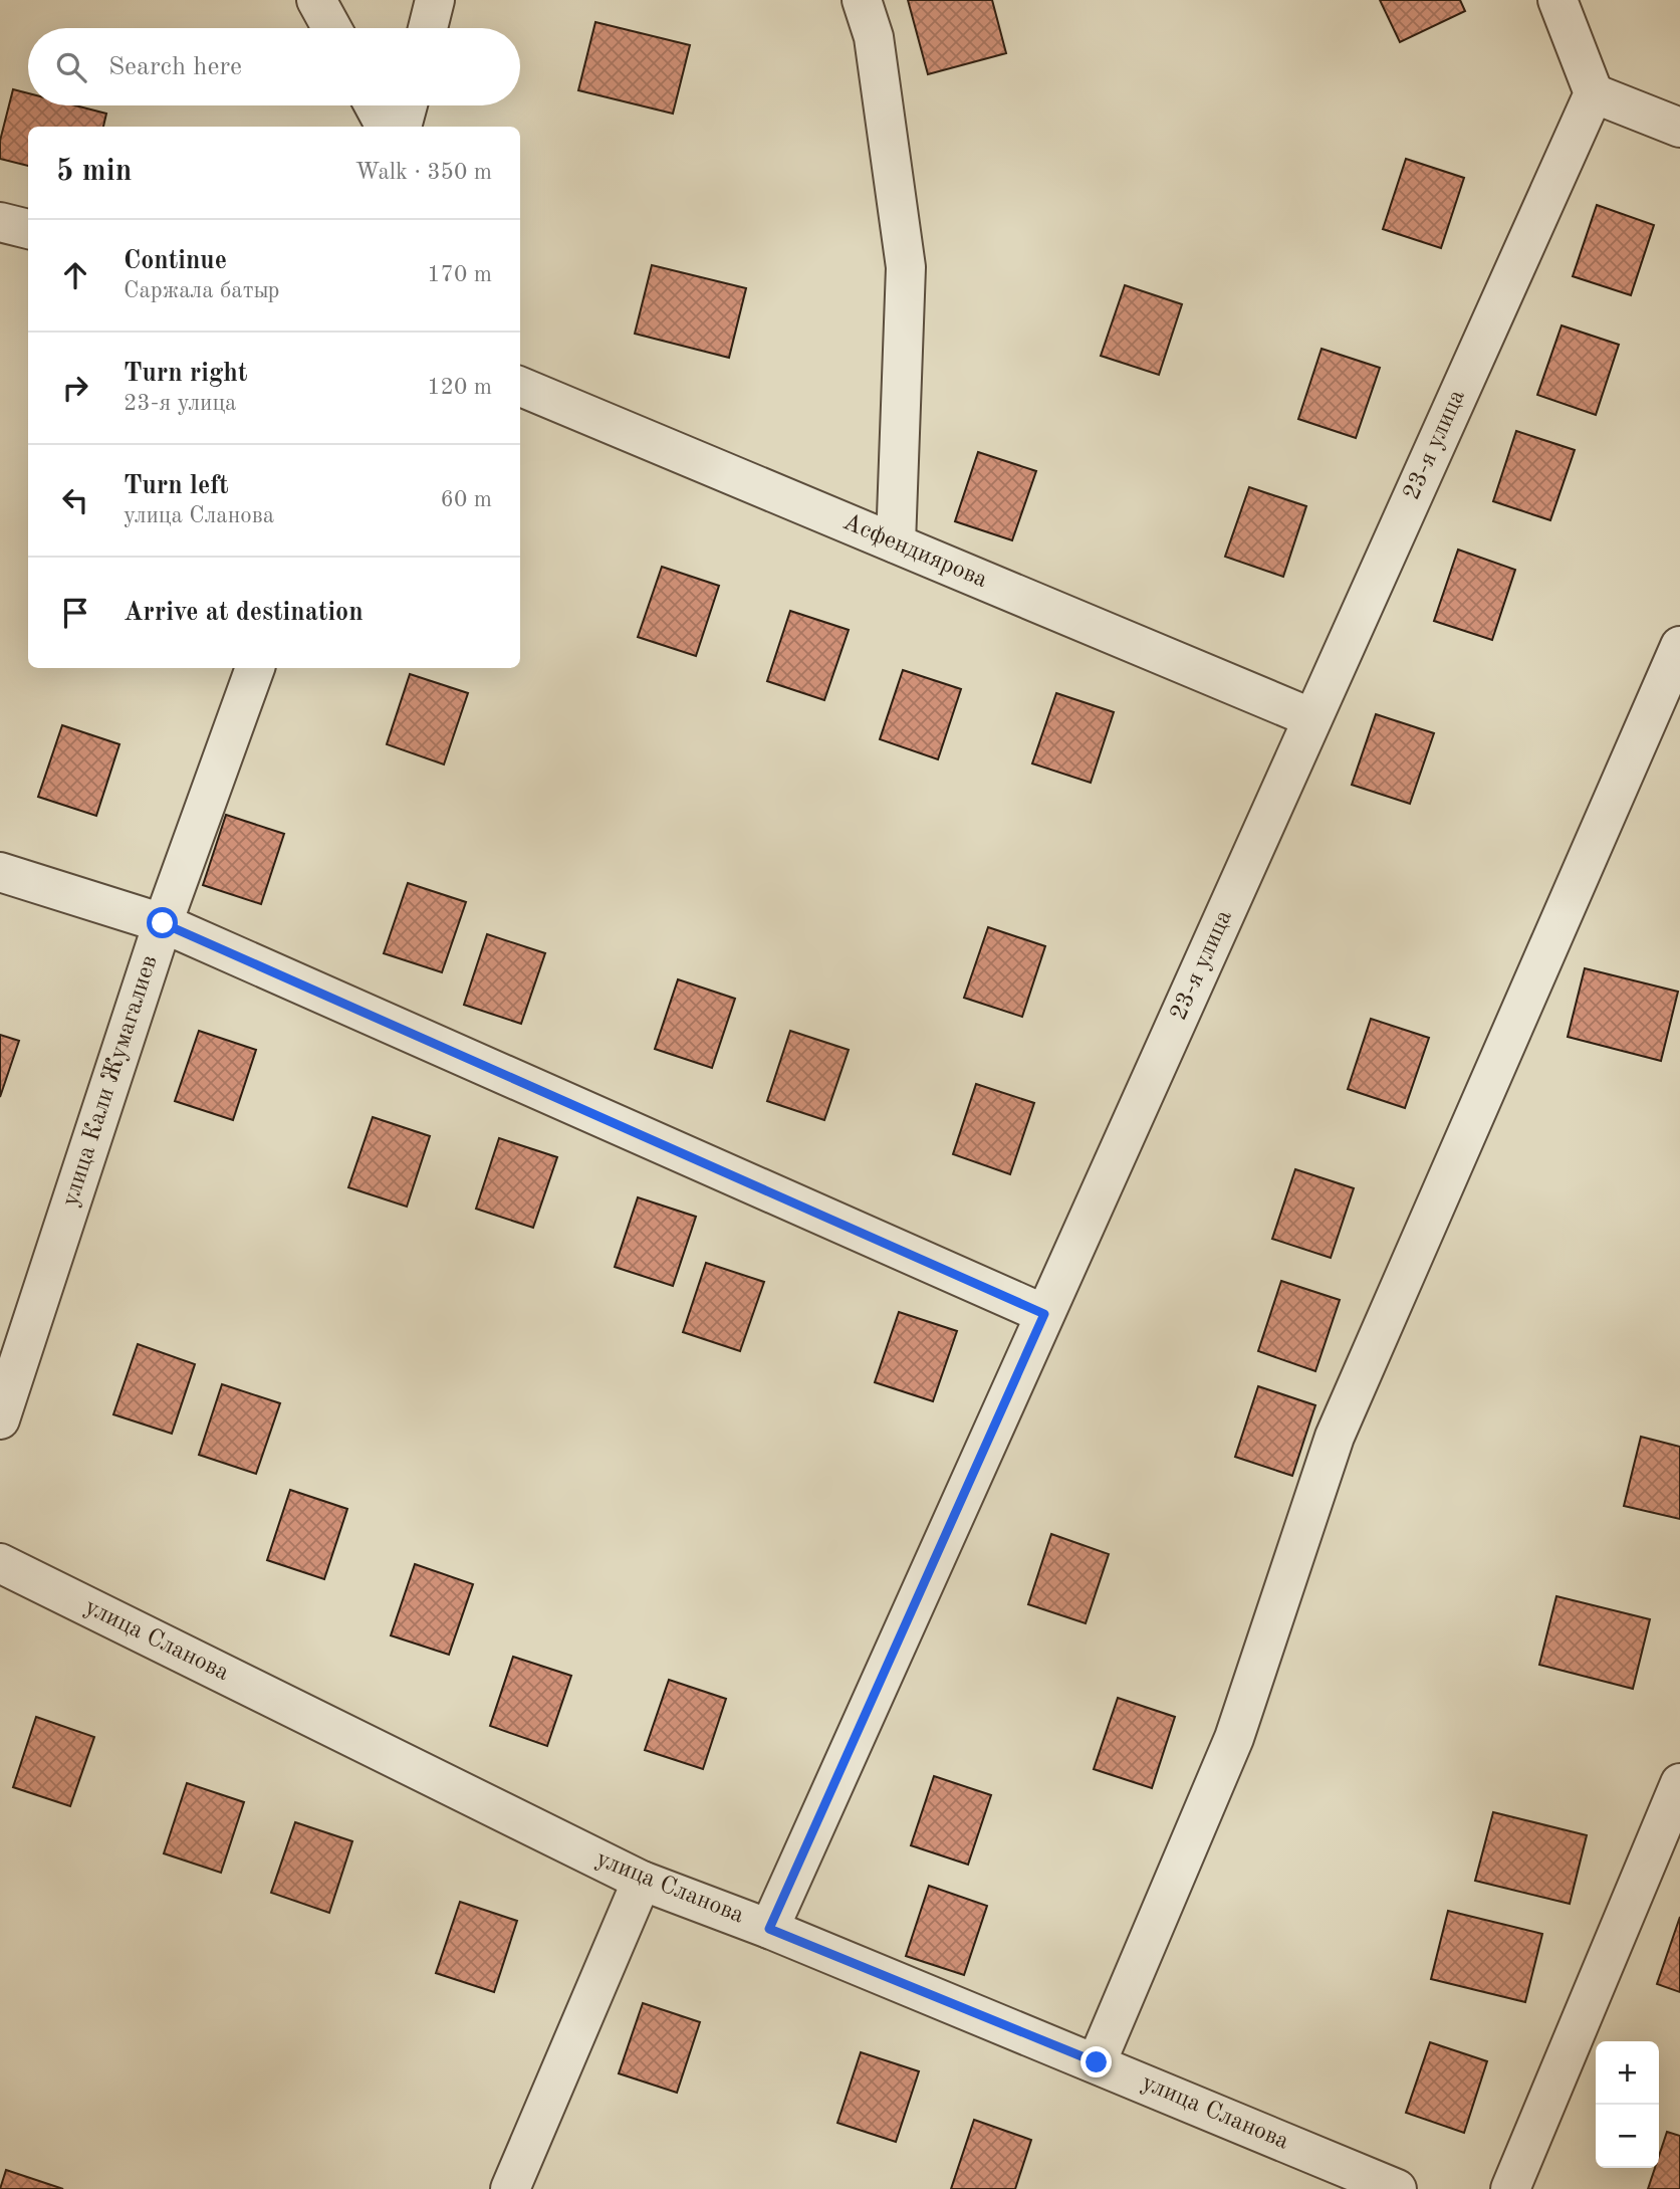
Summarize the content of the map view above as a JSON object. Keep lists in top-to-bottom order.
{
  "streets": {
    "street": [
      "23-я улица",
      "Асфендиярова",
      "улица Кали Жумагалиев",
      "улица Сланова"
    ]
  },
  "crossings": [
    ["23-я улица", "Асфендиярова"],
    ["23-я улица", "улица Сланова"]
  ],
  "page": {
    "search": "Search here",
    "heading": ["5 min", "Walk · 350 m"],
    "list": [
      ["Continue", "Саржала батыр", "170 m"],
      ["Turn right", "23-я улица", "120 m"],
      ["Turn left", "улица Сланова", "60 m"],
      "Arrive at destination"
    ],
    "map_buttons": ["+", "−"]
  }
}
